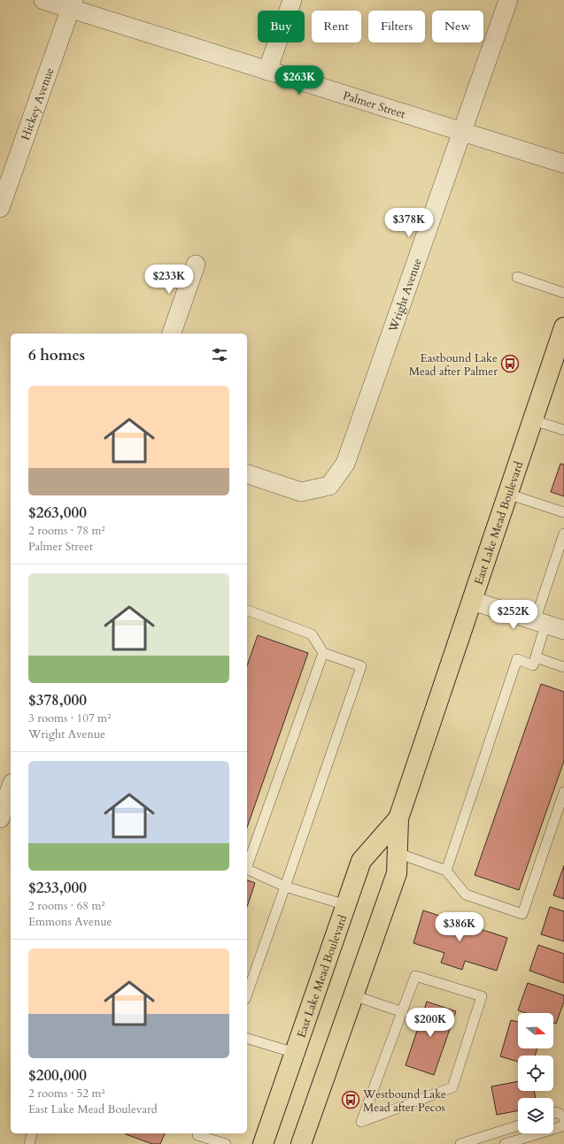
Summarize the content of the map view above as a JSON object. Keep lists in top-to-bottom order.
{
  "streets": {
    "main road": ["East Lake Mead Boulevard"],
    "street": ["Hickey Avenue", "Palmer Street", "Wright Avenue"]
  },
  "crossings": [
    ["Hickey Avenue", "Palmer Street"],
    ["Palmer Street", "Wright Avenue"]
  ],
  "places": {
    "bus stop": ["Eastbound Lake Mead after Palmer", "Westbound Lake Mead after Pecos"]
  },
  "north": "right",
  "page": {
    "chip": [
      "Buy",
      "Rent",
      "Filters",
      "New"
    ],
    "price": [
      "$263K",
      "$378K",
      "$233K",
      "$252K",
      "$386K",
      "$200K"
    ],
    "heading": "6 homes",
    "list": [
      {
        "name": "$263,000",
        "note": "2 rooms · 78 m² · Palmer Street"
      },
      {
        "name": "$378,000",
        "note": "3 rooms · 107 m² · Wright Avenue"
      },
      {
        "name": "$233,000",
        "note": "2 rooms · 68 m² · Emmons Avenue"
      },
      {
        "name": "$200,000",
        "note": "2 rooms · 52 m² · East Lake Mead Boulevard"
      }
    ]
  }
}
